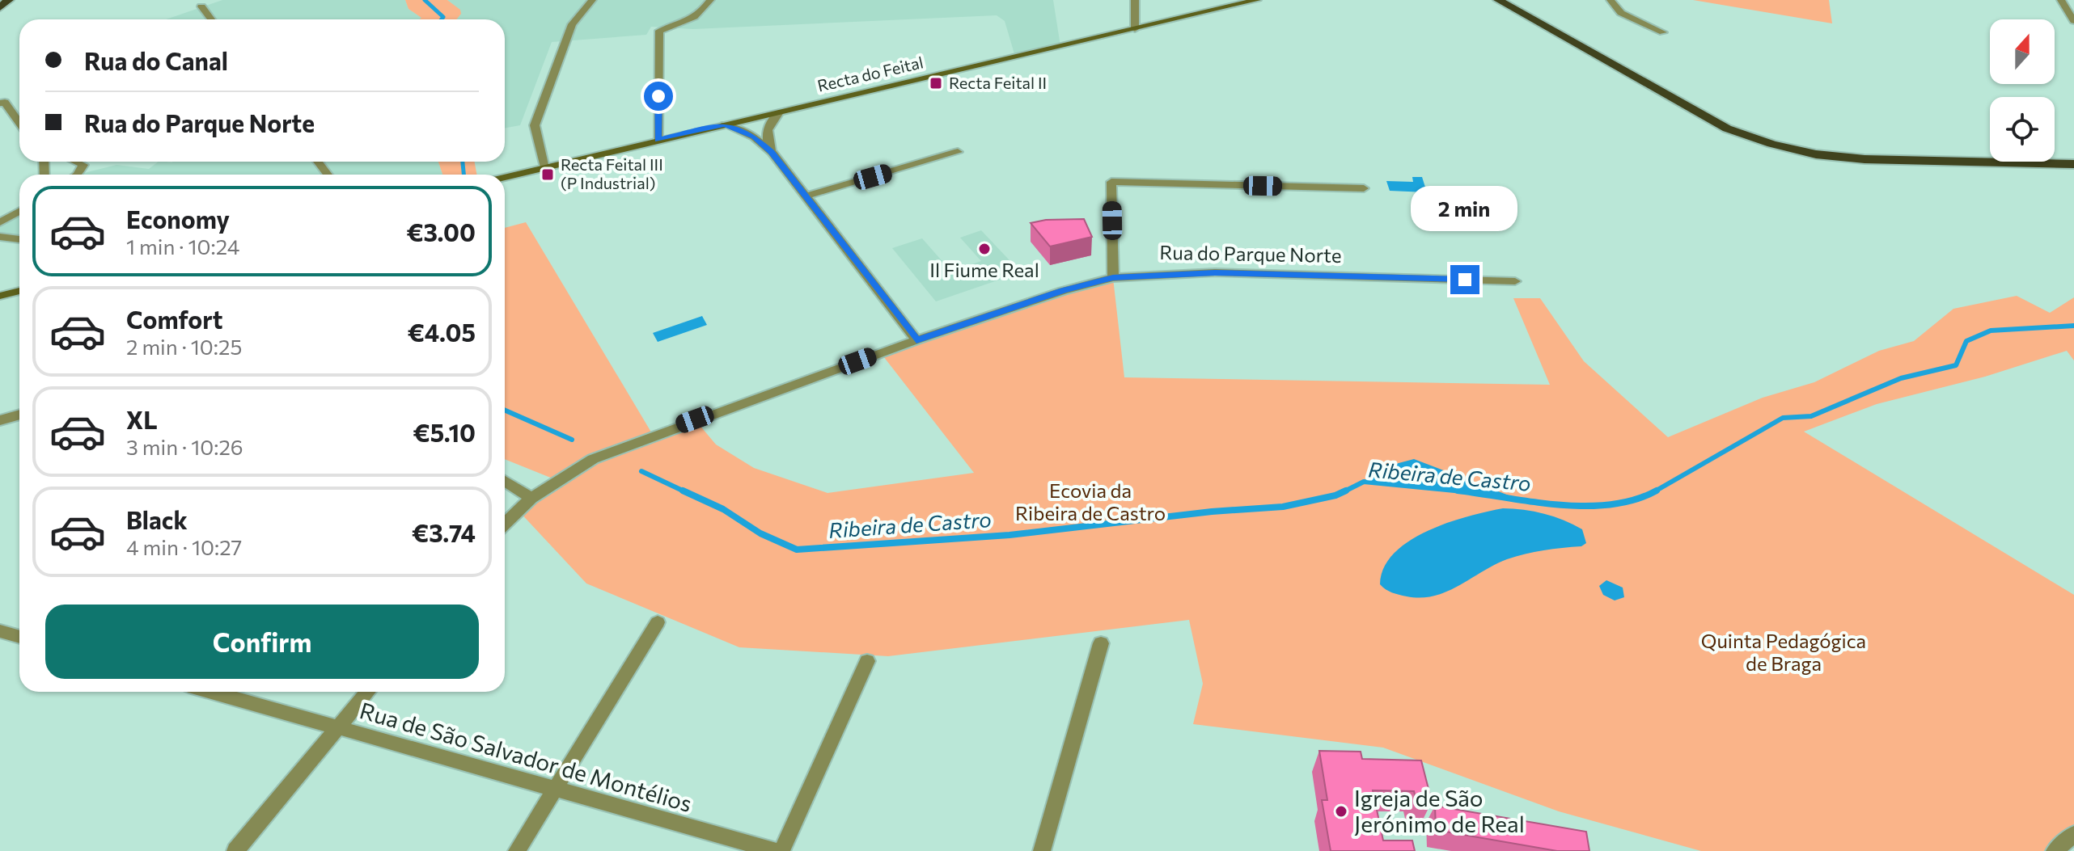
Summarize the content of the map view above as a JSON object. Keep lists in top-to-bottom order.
{
  "streets": {
    "street": ["Recta do Feital", "Rua do Parque Norte", "Rua de São Salvador de Montélios"]
  },
  "water": ["Ribeira de Castro"],
  "parks": ["Ecovia da Ribeira de Castro", "Quinta Pedagógica de Braga"],
  "places": {
    "transit": ["Recta Feital II", "Recta Feital III (P Industrial)"],
    "other": ["Il Fiume Real", "Igreja de São Jerónimo de Real"]
  },
  "north": "top",
  "page": {
    "banner": ["Rua do Canal", "Rua do Parque Norte"],
    "bubble": "2 min",
    "list": [
      {
        "name": "Economy",
        "note": "1 min · 10:24",
        "value": "€3.00"
      },
      {
        "name": "Comfort",
        "note": "2 min · 10:25",
        "value": "€4.05"
      },
      {
        "name": "XL",
        "note": "3 min · 10:26",
        "value": "€5.10"
      },
      {
        "name": "Black",
        "note": "4 min · 10:27",
        "value": "€3.74"
      }
    ],
    "buttons": "Confirm"
  }
}
